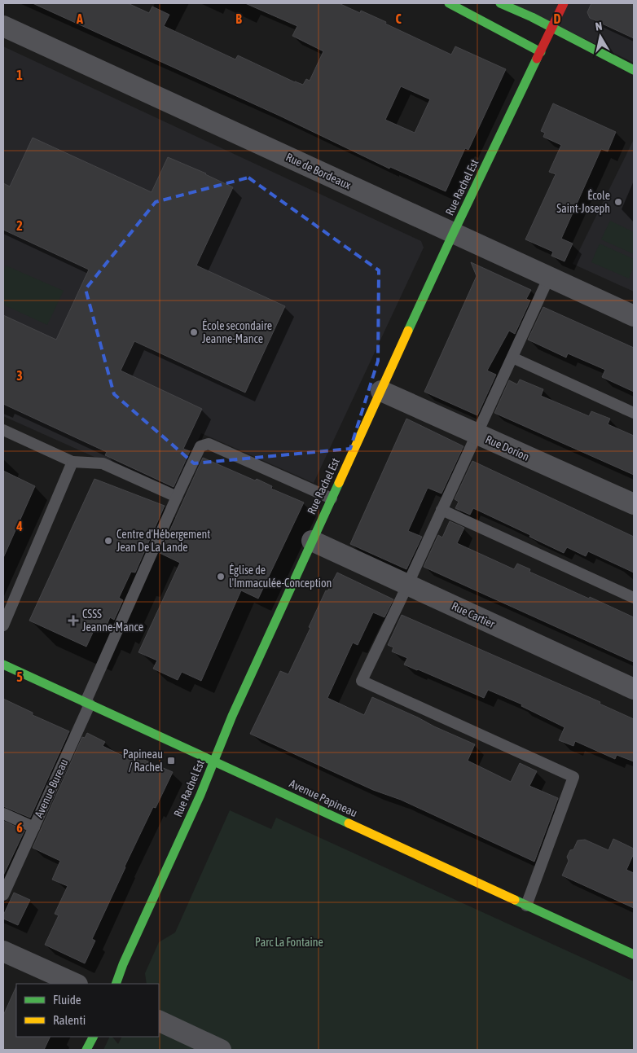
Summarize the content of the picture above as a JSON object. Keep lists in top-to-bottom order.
{
  "streets": {
    "main road": ["Rue Rachel Est", "Avenue Papineau"],
    "street": ["Rue de Bordeaux", "Rue Dorion", "Rue Cartier"],
    "lane": ["Avenue Bureau"]
  },
  "crossings": [
    ["Rue de Bordeaux", "Rue Rachel Est"],
    ["Rue Rachel Est", "Rue Dorion"],
    ["Rue Rachel Est", "Rue Cartier"],
    ["Rue Rachel Est", "Avenue Bureau"],
    ["Rue Rachel Est", "Avenue Papineau"],
    ["Avenue Bureau", "Avenue Papineau"]
  ],
  "parks": ["Parc La Fontaine"],
  "places": {
    "other": [
      "École Saint-Joseph",
      "École secondaire Jeanne-Mance",
      "Centre d'Hébergement Jean De La Lande",
      "Église de l'Immaculée-Conception"
    ],
    "health": ["CSSS Jeanne-Mance"],
    "transit": ["Papineau / Rachel"]
  },
  "legend": ["Fluide", "Ralenti"],
  "north": "top",
  "grid": {
    "columns": [
      "A",
      "B",
      "C",
      "D"
    ],
    "rows": [
      "1",
      "2",
      "3",
      "4",
      "5",
      "6"
    ]
  }
}
